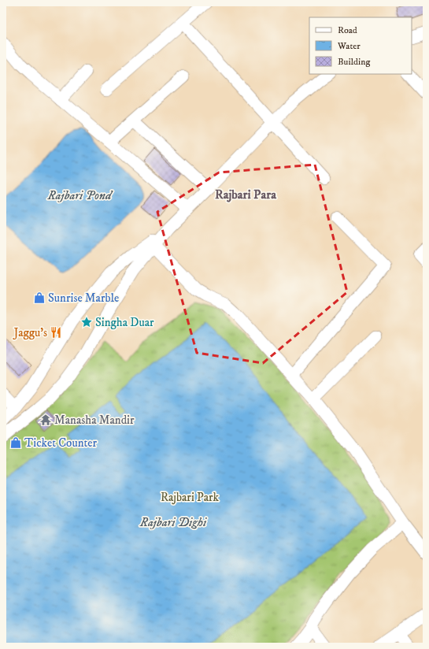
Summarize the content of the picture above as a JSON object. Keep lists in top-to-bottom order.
{
  "districts": ["Rajbari Para"],
  "water": ["Rajbari Pond", "Rajbari Dighi"],
  "parks": ["Rajbari Park"],
  "places": {
    "shop": ["Sunrise Marble", "Ticket Counter"],
    "place": ["Singha Duar"],
    "restaurant": ["Jaggu's"],
    "temple": ["Manasha Mandir"]
  },
  "legend": ["Road", "Water", "Building"]
}
